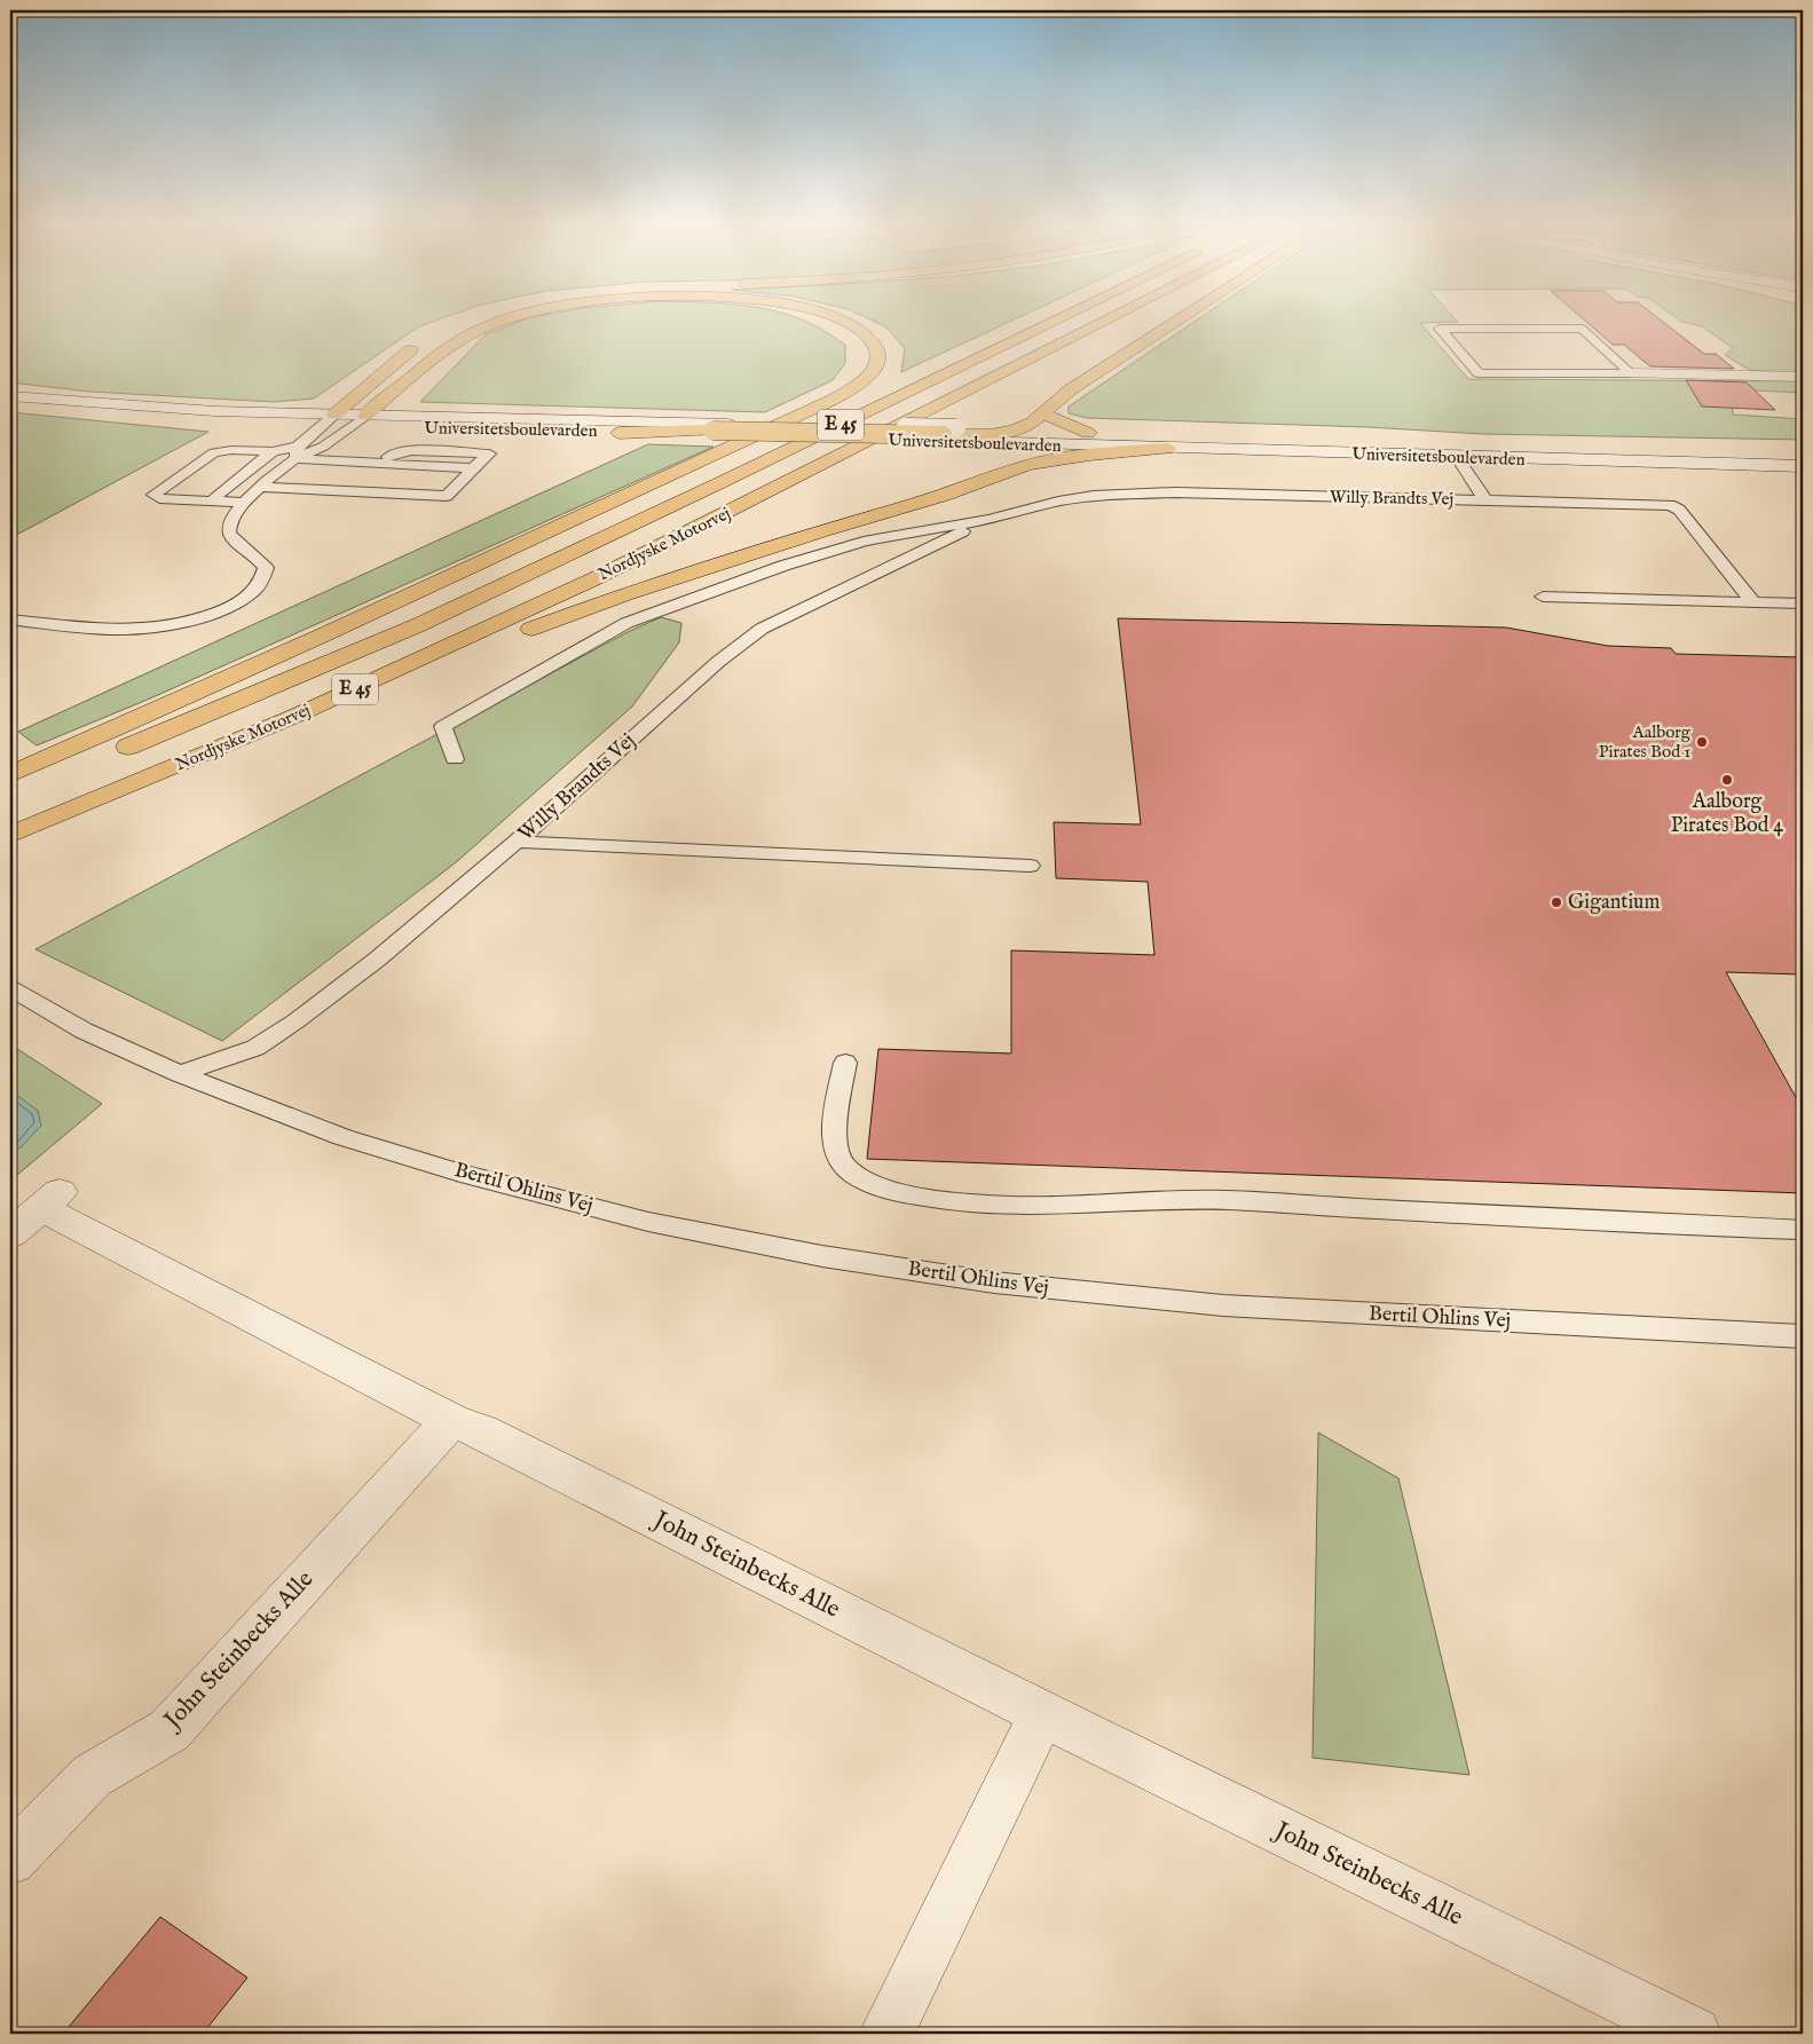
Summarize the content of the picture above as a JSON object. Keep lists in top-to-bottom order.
{
  "streets": {
    "highway": ["E 45", "Nordjyske Motorvej"],
    "main road": ["Universitetsboulevarden", "John Steinbecks Alle"],
    "lane": ["Willy Brandts Vej", "Bertil Ohlins Vej"]
  },
  "crossings": [
    ["Willy Brandts Vej", "Bertil Ohlins Vej"]
  ],
  "places": ["Aalborg Pirates Bod 1", "Aalborg Pirates Bod 4", "Gigantium"]
}
